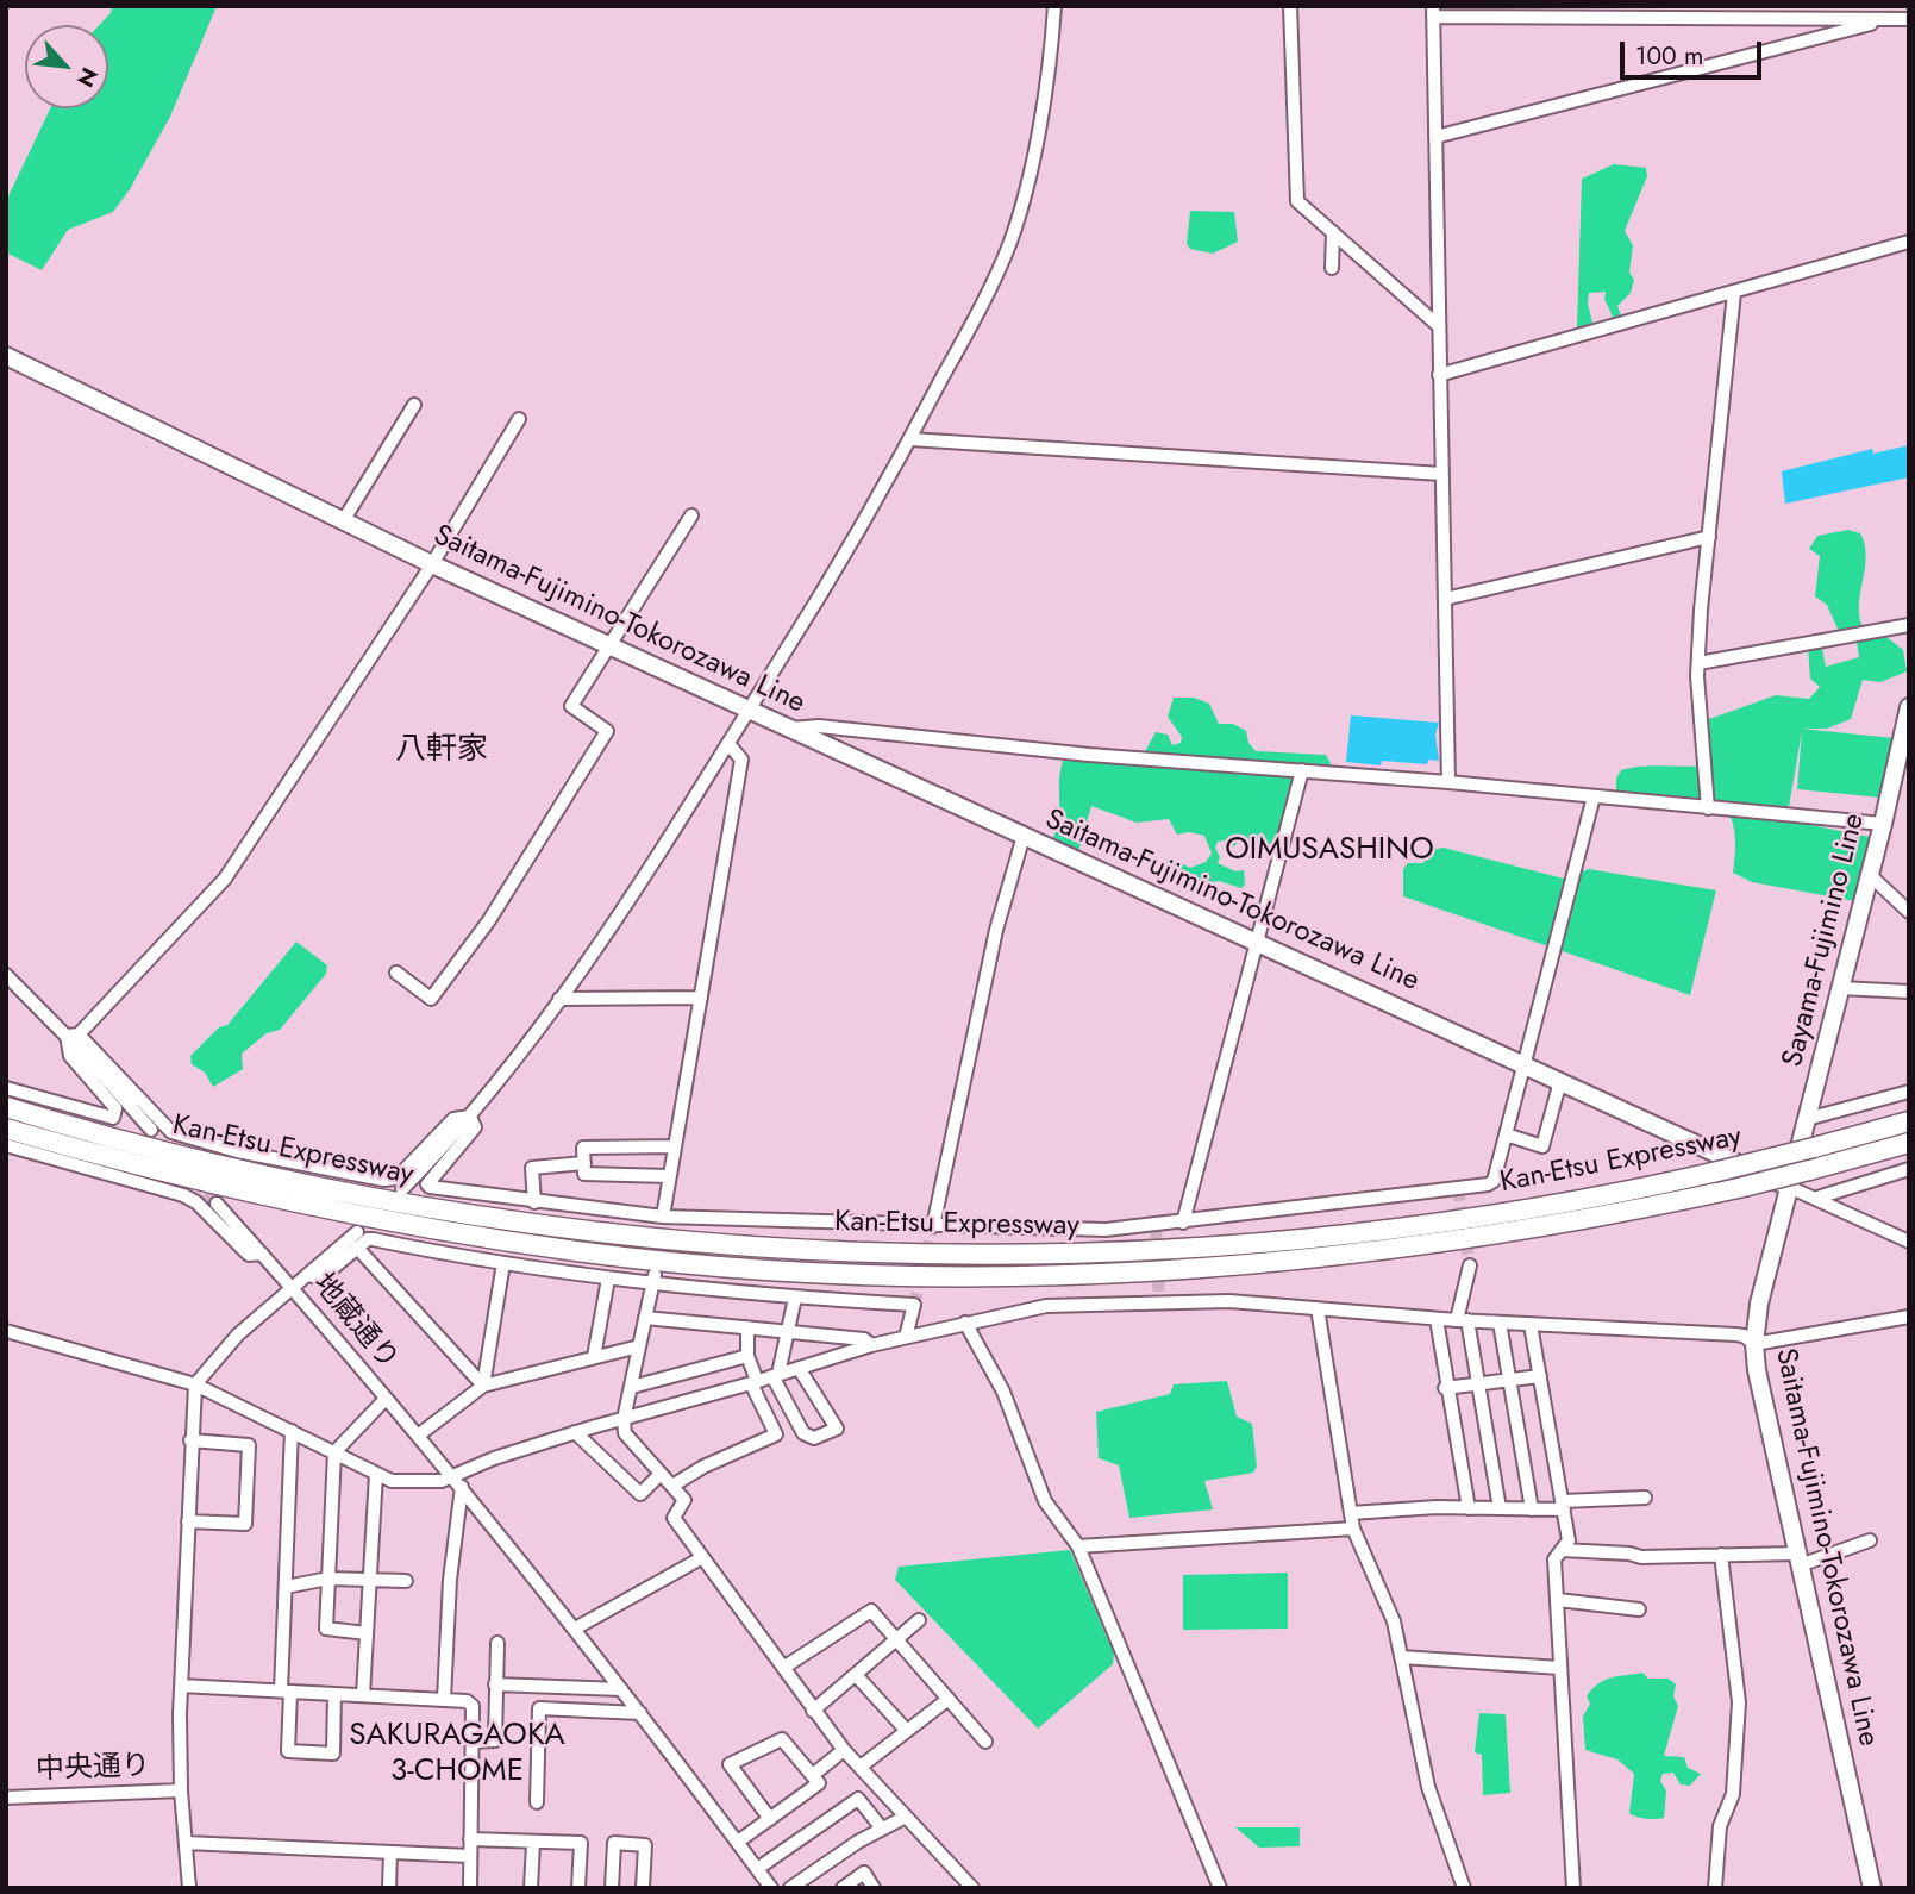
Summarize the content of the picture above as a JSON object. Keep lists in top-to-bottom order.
{
  "streets": {
    "highway": ["Kan-Etsu Expressway"],
    "main road": ["Saitama-Fujimino-Tokorozawa Line", "Sayama-Fujimino Line"],
    "street": ["地蔵通り", "中央通り"]
  },
  "crossings": [
    ["Saitama-Fujimino-Tokorozawa Line", "Sayama-Fujimino Line"]
  ],
  "districts": ["八軒家", "OIMUSASHINO", "SAKURAGAOKA 3-CHOME"],
  "scale_bar": "100 m",
  "north": "bottom right"
}
